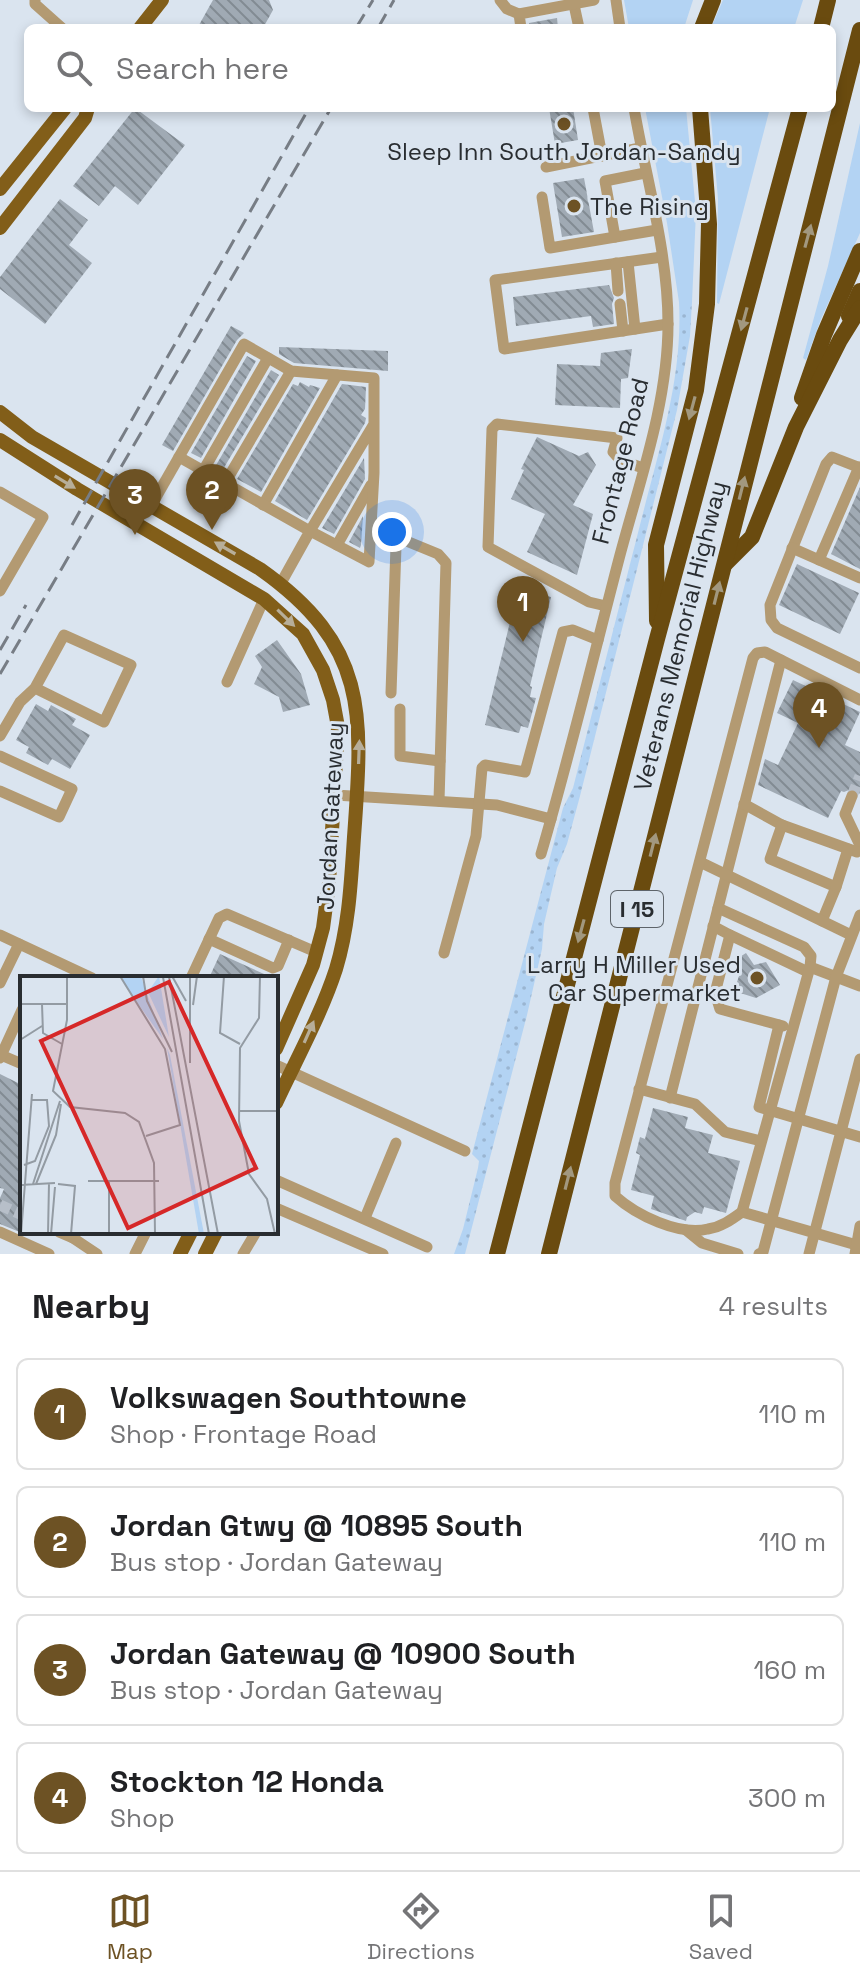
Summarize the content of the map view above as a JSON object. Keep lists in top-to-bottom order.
{
  "streets": {
    "highway": ["Veterans Memorial Highway", "I 15"],
    "main road": ["Jordan Gateway"],
    "street": ["Frontage Road"]
  },
  "places": ["Sleep Inn South Jordan-Sandy", "The Rising", "Larry H Miller Used Car Supermarket"],
  "page": {
    "search": "Search here",
    "pins": [
      "2",
      "3",
      "1",
      "4"
    ],
    "heading": ["Nearby", "4 results"],
    "list": [
      {
        "mark": "1",
        "name": "Volkswagen Southtowne",
        "note": "Shop · Frontage Road",
        "value": "110 m"
      },
      {
        "mark": "2",
        "name": "Jordan Gtwy @ 10895 South",
        "note": "Bus stop · Jordan Gateway",
        "value": "110 m"
      },
      {
        "mark": "3",
        "name": "Jordan Gateway @ 10900 South",
        "note": "Bus stop · Jordan Gateway",
        "value": "160 m"
      },
      {
        "mark": "4",
        "name": "Stockton 12 Honda",
        "note": "Shop",
        "value": "300 m"
      }
    ],
    "nav": ["Map", "Directions", "Saved"]
  }
}
